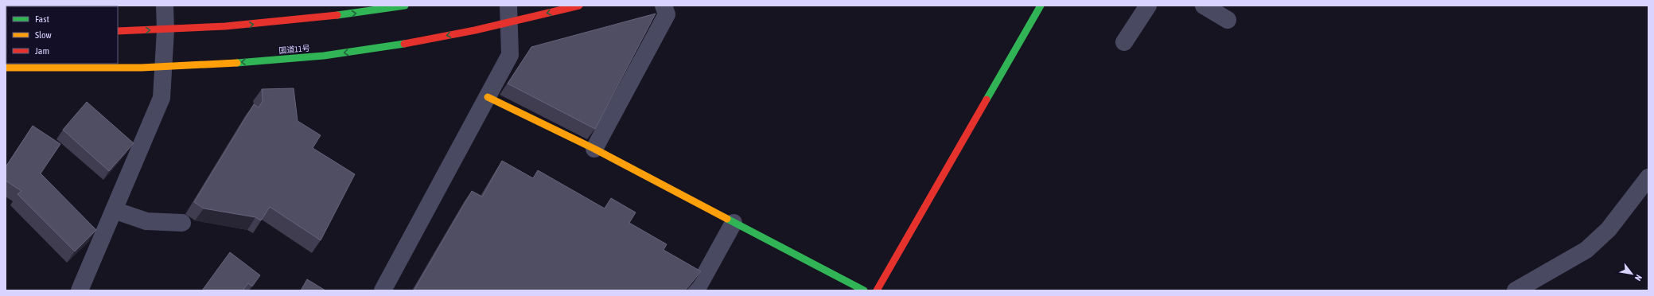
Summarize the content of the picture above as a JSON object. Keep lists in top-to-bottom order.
{
  "streets": {
    "main road": ["国道11号"]
  },
  "legend": ["Fast", "Slow", "Jam"],
  "north": "bottom right"
}
